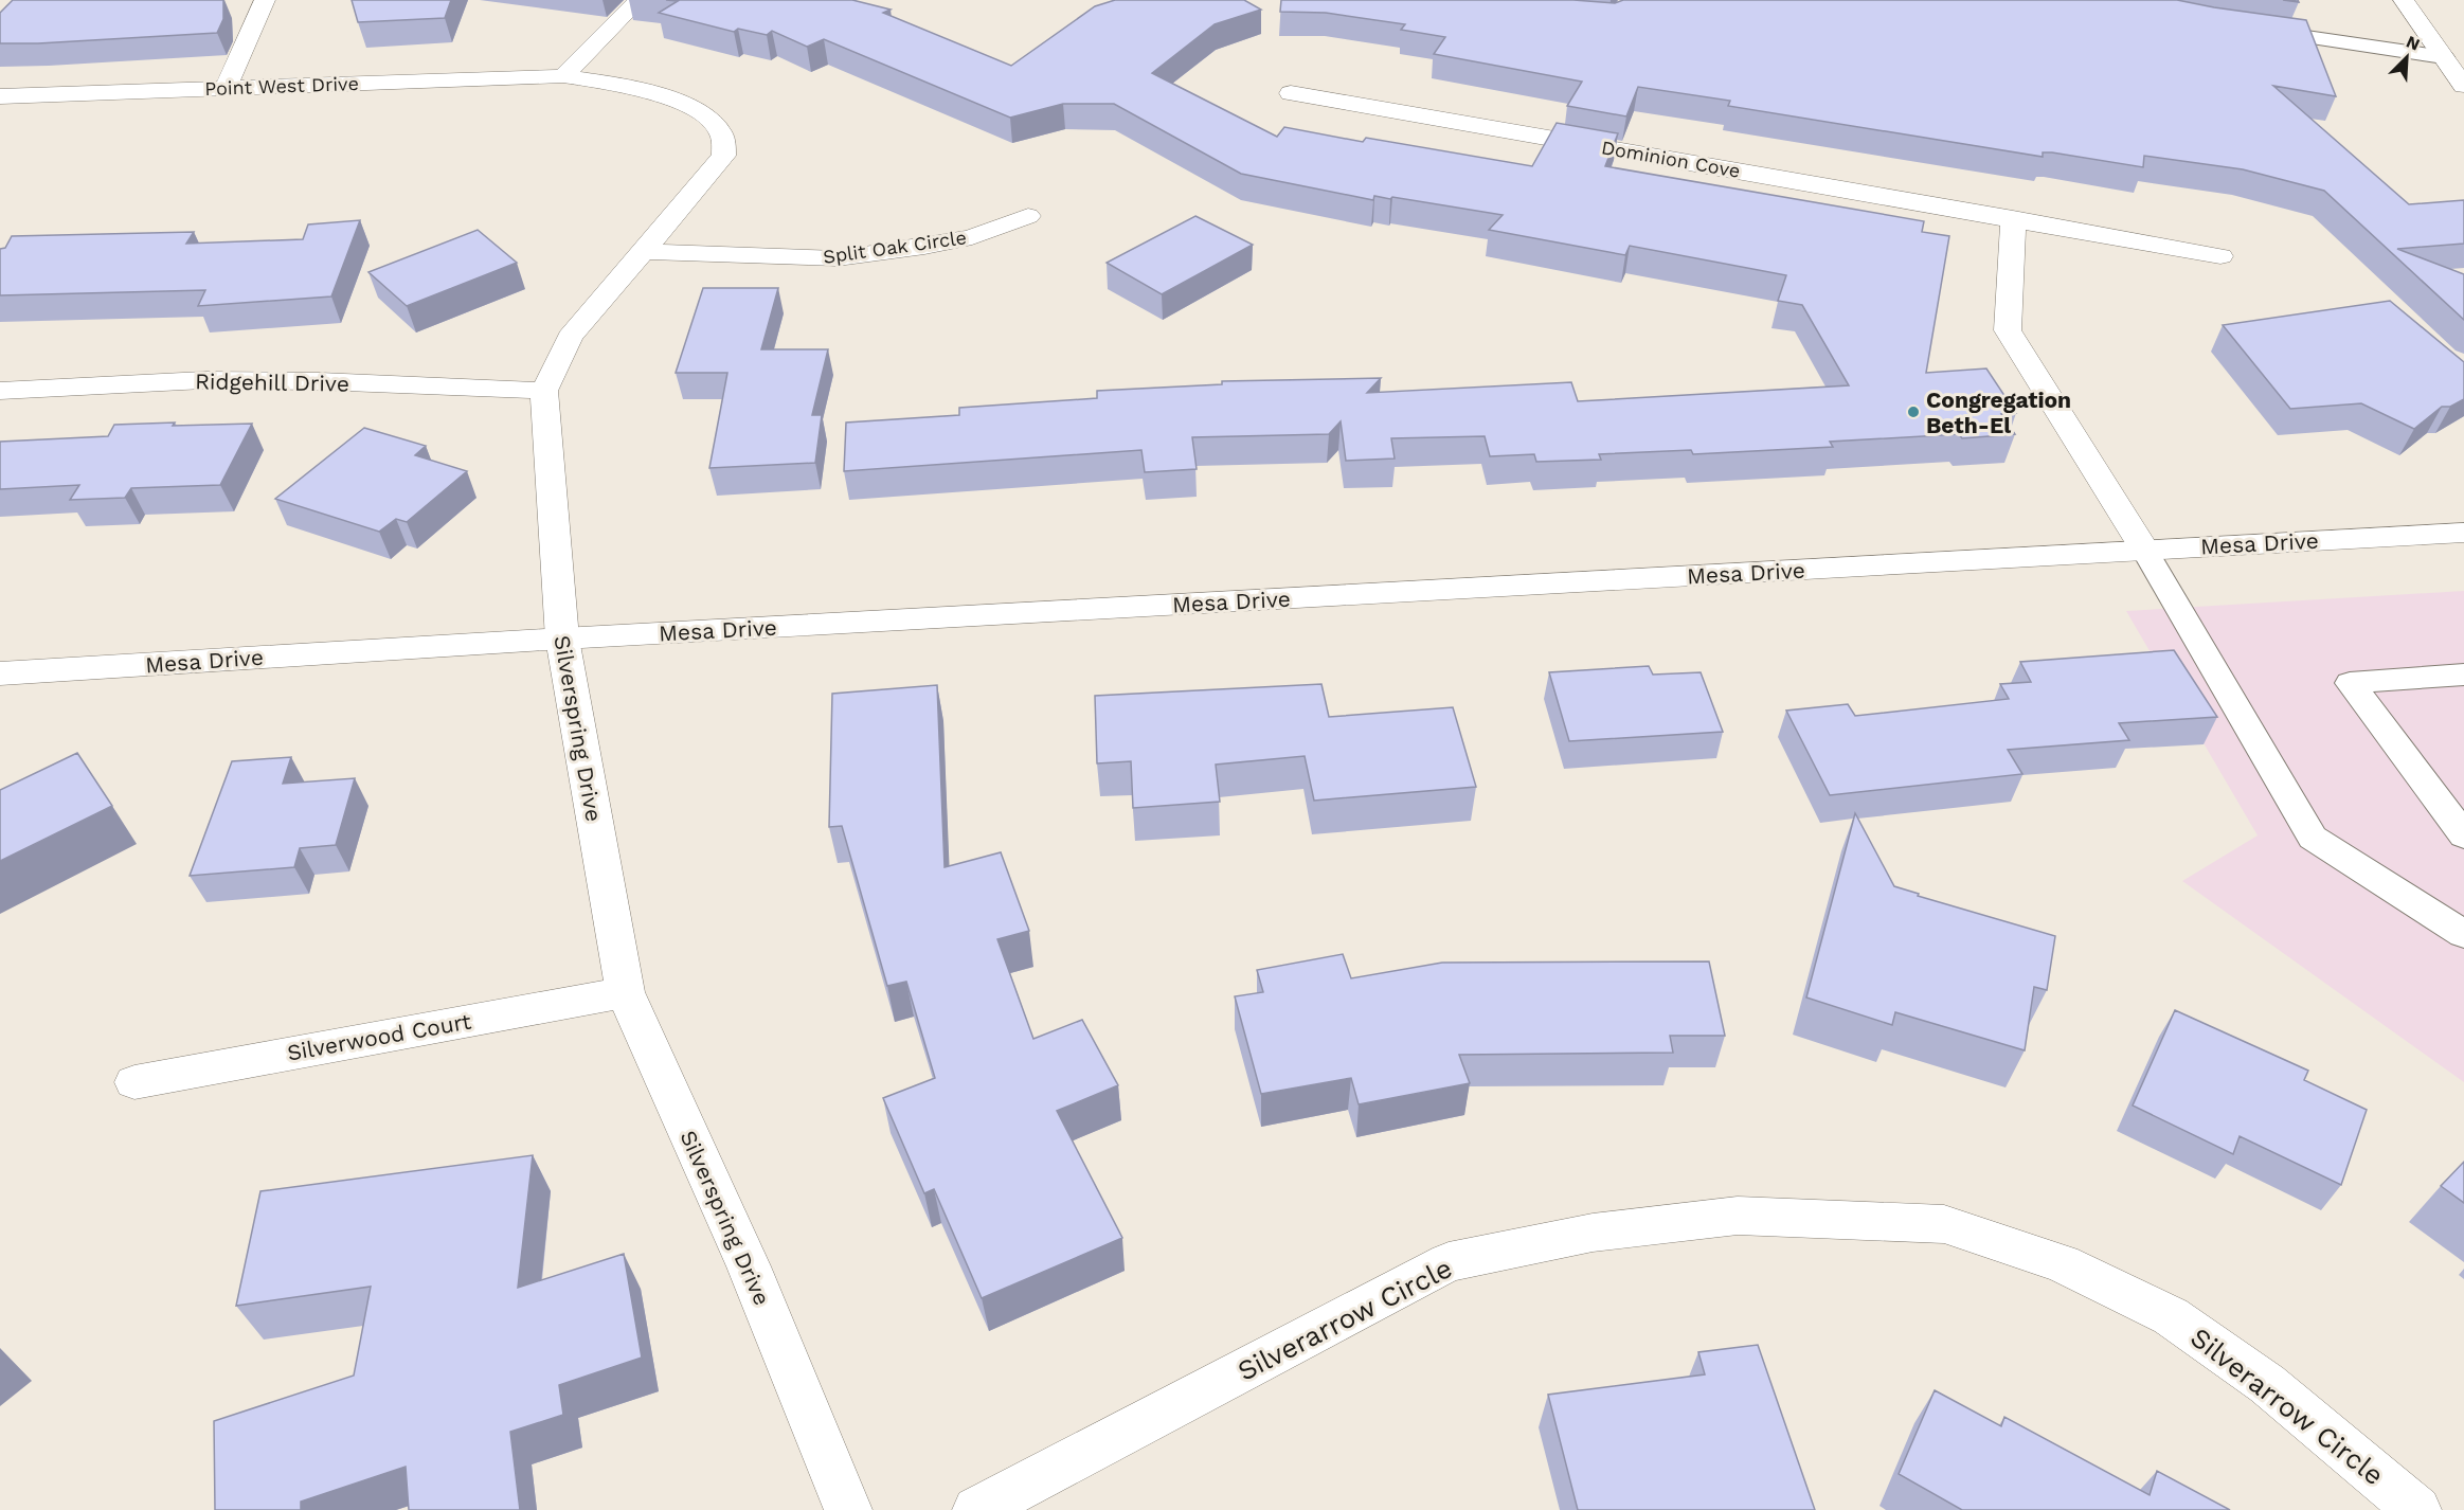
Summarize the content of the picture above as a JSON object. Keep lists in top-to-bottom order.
{
  "streets": {
    "street": [
      "Point West Drive",
      "Dominion Cove",
      "Split Oak Circle",
      "Ridgehill Drive",
      "Mesa Drive",
      "Silverspring Drive",
      "Silverwood Court",
      "Silverarrow Circle"
    ]
  },
  "crossings": [
    ["Point West Drive", "Silverspring Drive"],
    ["Split Oak Circle", "Silverspring Drive"],
    ["Ridgehill Drive", "Silverspring Drive"],
    ["Mesa Drive", "Silverspring Drive"],
    ["Silverspring Drive", "Silverwood Court"]
  ],
  "places": ["Congregation Beth-El"],
  "north": "top right"
}
